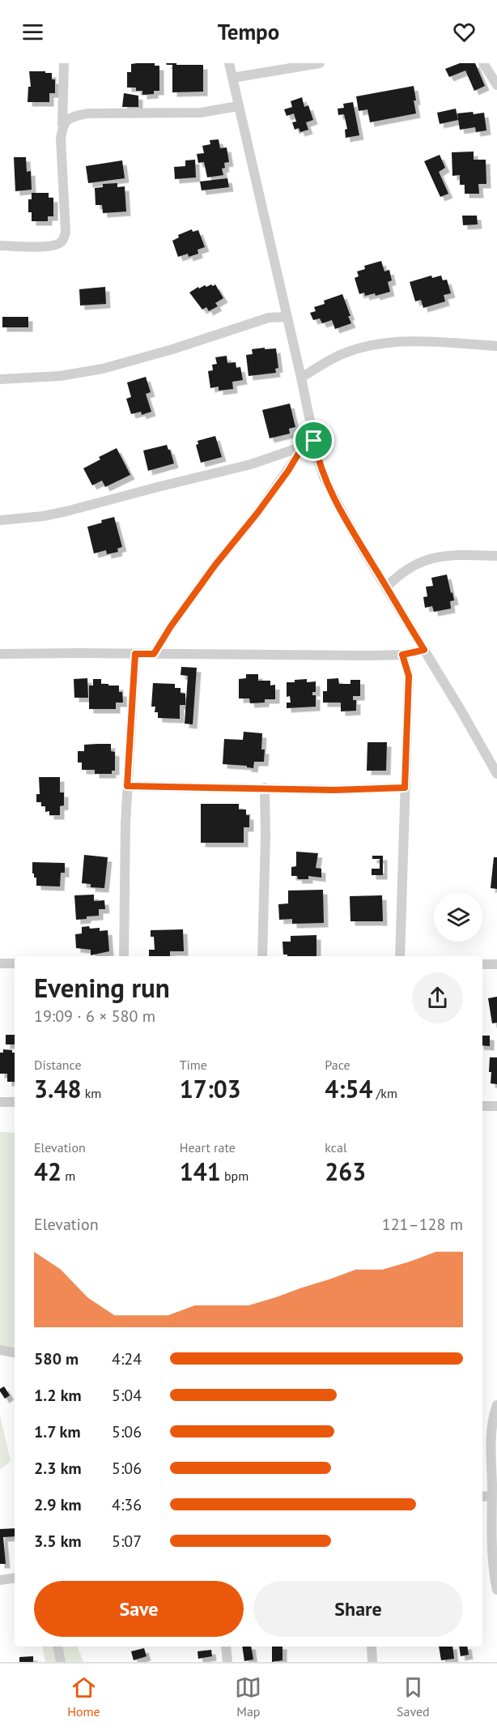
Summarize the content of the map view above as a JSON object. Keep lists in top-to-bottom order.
{
  "page": {
    "header": "Tempo",
    "heading": ["Evening run", "19:09 · 6 × 580 m"],
    "stats": [
      ["Distance", "3.48 km"],
      ["Time", "17:03"],
      ["Pace", "4:54 /km"],
      ["Elevation", "42 m"],
      ["Heart rate", "141 bpm"],
      ["kcal", "263"]
    ],
    "chart": ["Elevation", "121–128 m"],
    "list": [
      {
        "name": "580 m",
        "note": "4:24"
      },
      {
        "name": "1.2 km",
        "note": "5:04"
      },
      {
        "name": "1.7 km",
        "note": "5:06"
      },
      {
        "name": "2.3 km",
        "note": "5:06"
      },
      {
        "name": "2.9 km",
        "note": "4:36"
      },
      {
        "name": "3.5 km",
        "note": "5:07"
      }
    ],
    "buttons": ["Save", "Share"],
    "tabs": ["Home", "Map", "Saved"]
  }
}
